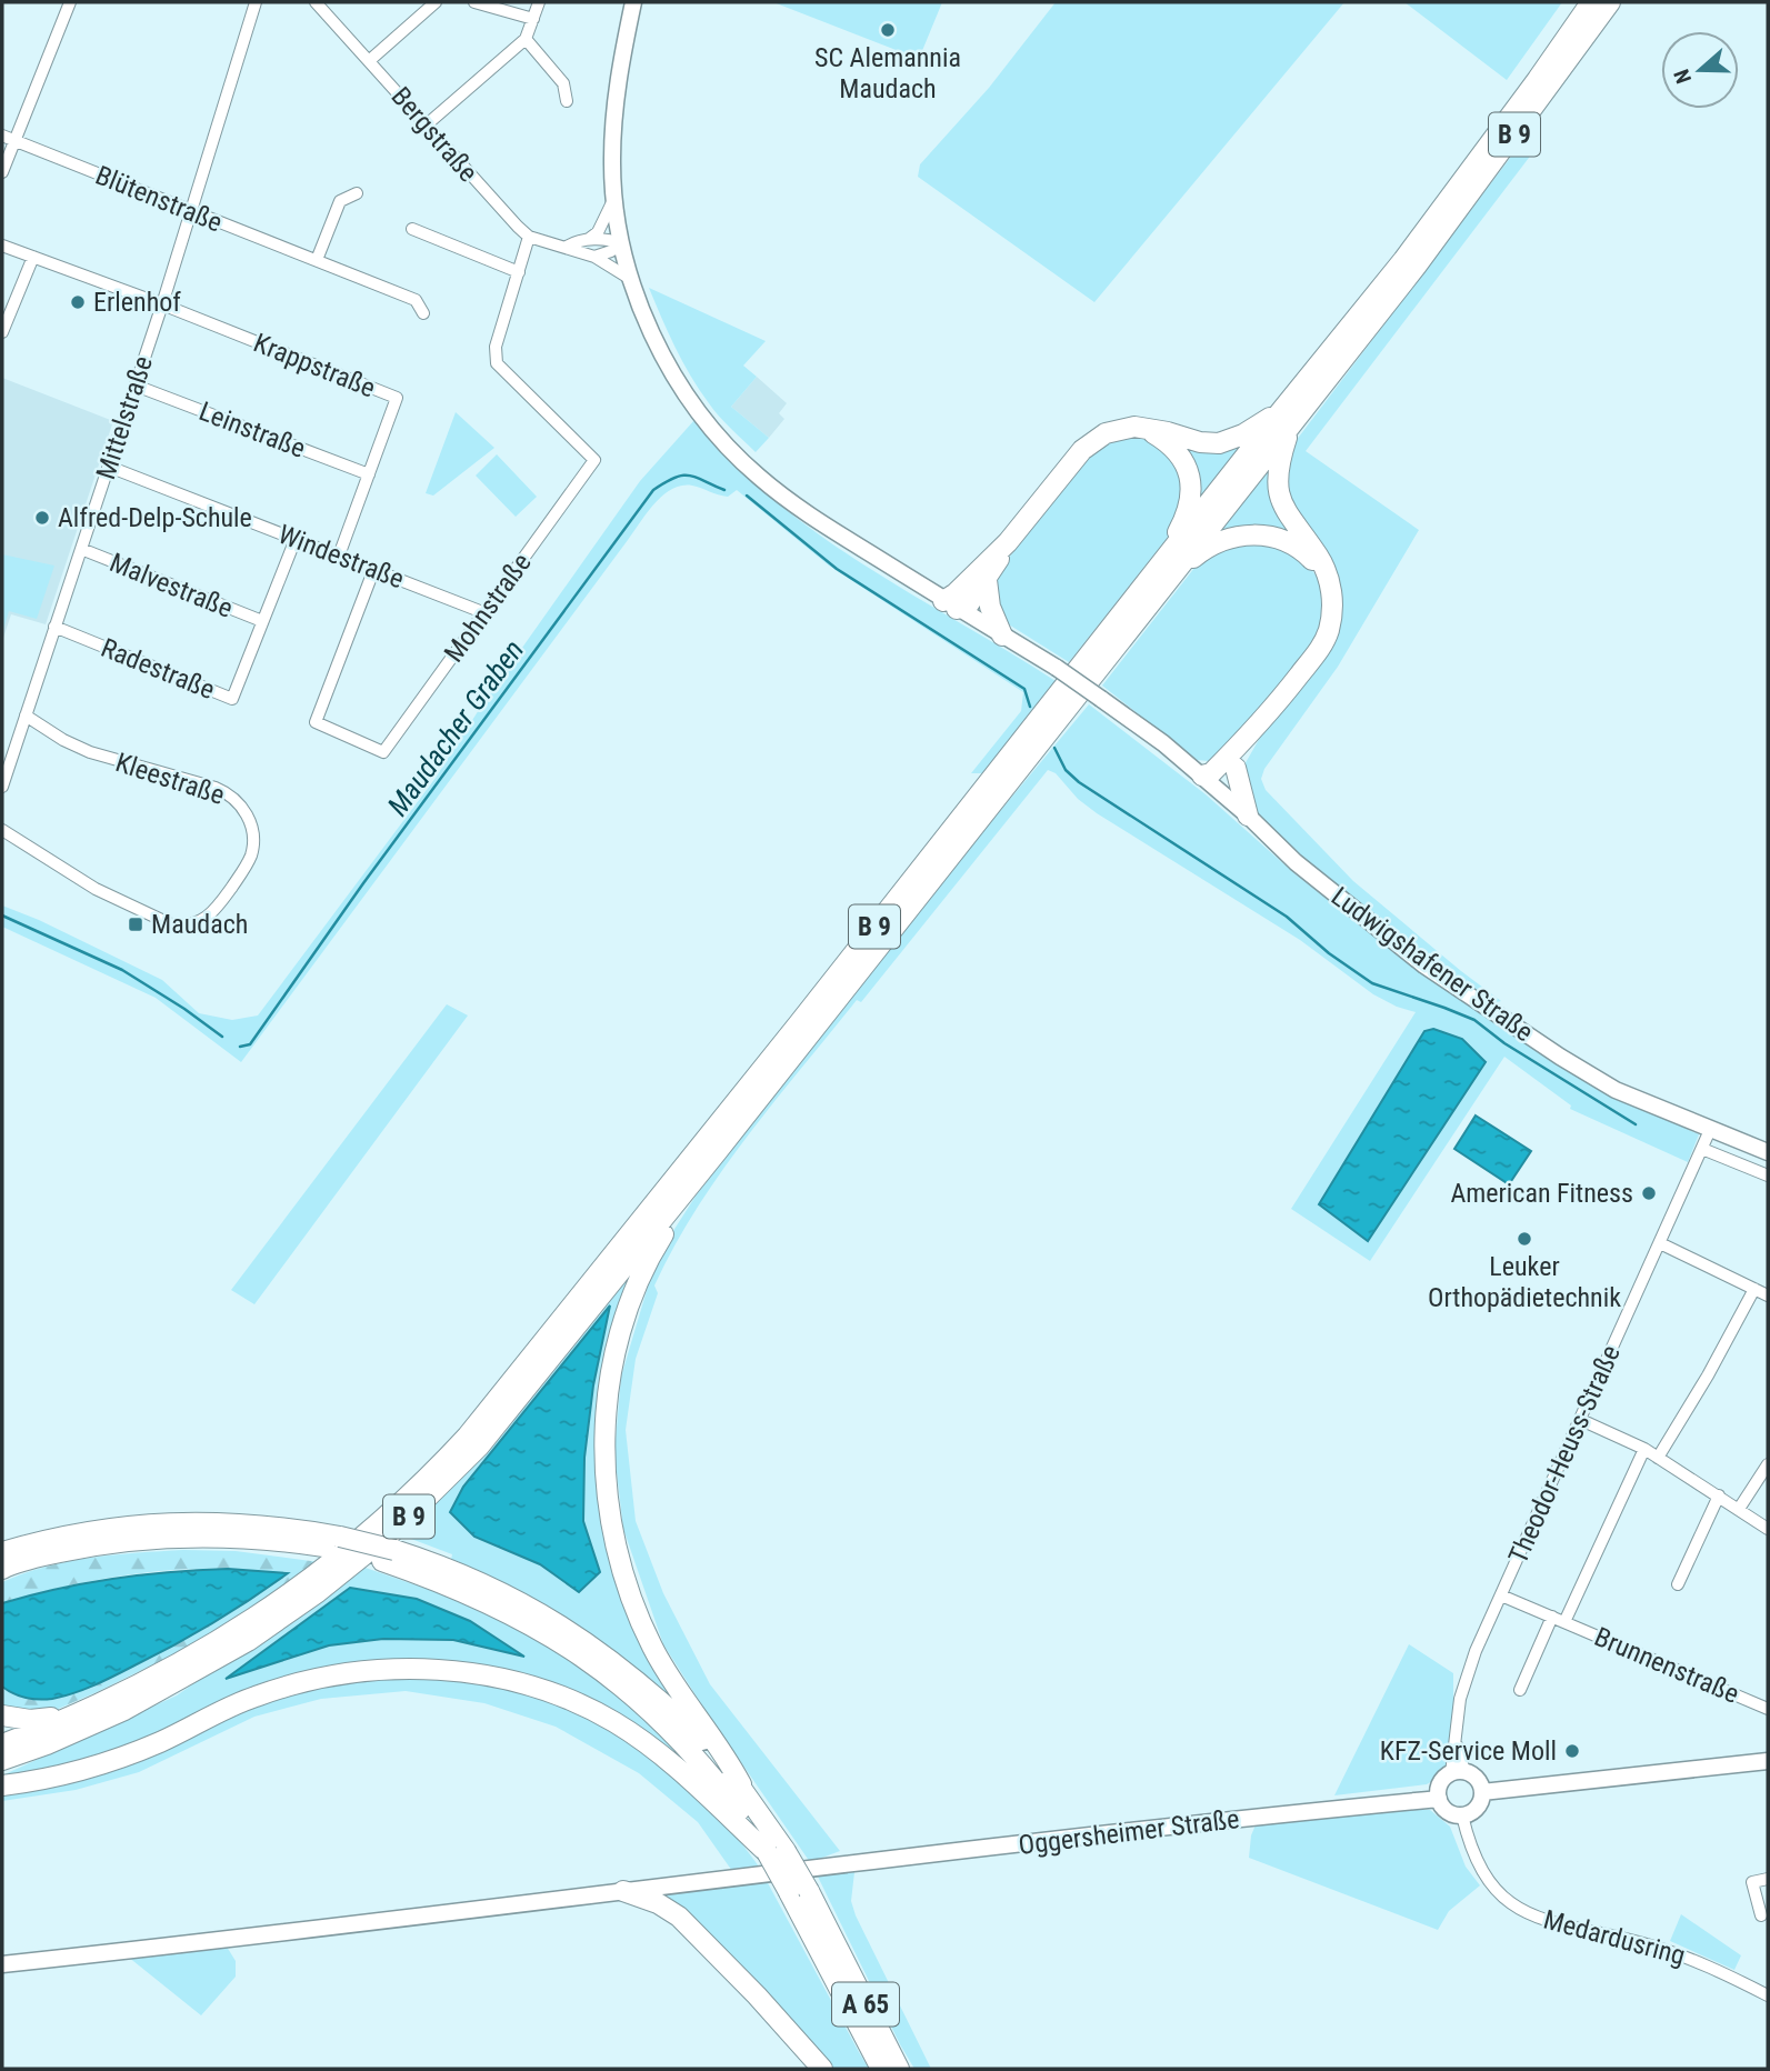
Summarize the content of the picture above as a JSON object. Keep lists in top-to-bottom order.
{
  "streets": {
    "highway": ["B 9", "A 65"],
    "street": [
      "Bergstraße",
      "Blütenstraße",
      "Krappstraße",
      "Mittelstraße",
      "Leinstraße",
      "Windestraße",
      "Malvestraße",
      "Mohnstraße",
      "Radestraße",
      "Kleestraße",
      "Ludwigshafener Straße",
      "Theodor-Heuss-Straße",
      "Brunnenstraße",
      "Oggersheimer Straße",
      "Medardusring"
    ]
  },
  "crossings": [
    ["Bergstraße", "Mohnstraße"],
    ["Blütenstraße", "Mittelstraße"],
    ["Krappstraße", "Mittelstraße"],
    ["Krappstraße", "Leinstraße"],
    ["Krappstraße", "Windestraße"],
    ["Mittelstraße", "Leinstraße"],
    ["Mittelstraße", "Windestraße"],
    ["Mittelstraße", "Malvestraße"],
    ["Mittelstraße", "Radestraße"],
    ["Mittelstraße", "Kleestraße"],
    ["Windestraße", "Mohnstraße"],
    ["Windestraße", "Radestraße"],
    ["Malvestraße", "Radestraße"],
    ["Ludwigshafener Straße", "Theodor-Heuss-Straße"],
    ["Theodor-Heuss-Straße", "Brunnenstraße"],
    ["Theodor-Heuss-Straße", "Oggersheimer Straße"],
    ["Theodor-Heuss-Straße", "Medardusring"],
    ["Oggersheimer Straße", "Medardusring"]
  ],
  "water": ["Maudacher Graben"],
  "places": {
    "other": [
      "SC Alemannia Maudach",
      "Erlenhof",
      "Alfred-Delp-Schule",
      "American Fitness",
      "Leuker Orthopädietechnik",
      "KFZ-Service Moll"
    ],
    "transit": ["Maudach"]
  },
  "north": "left"
}
